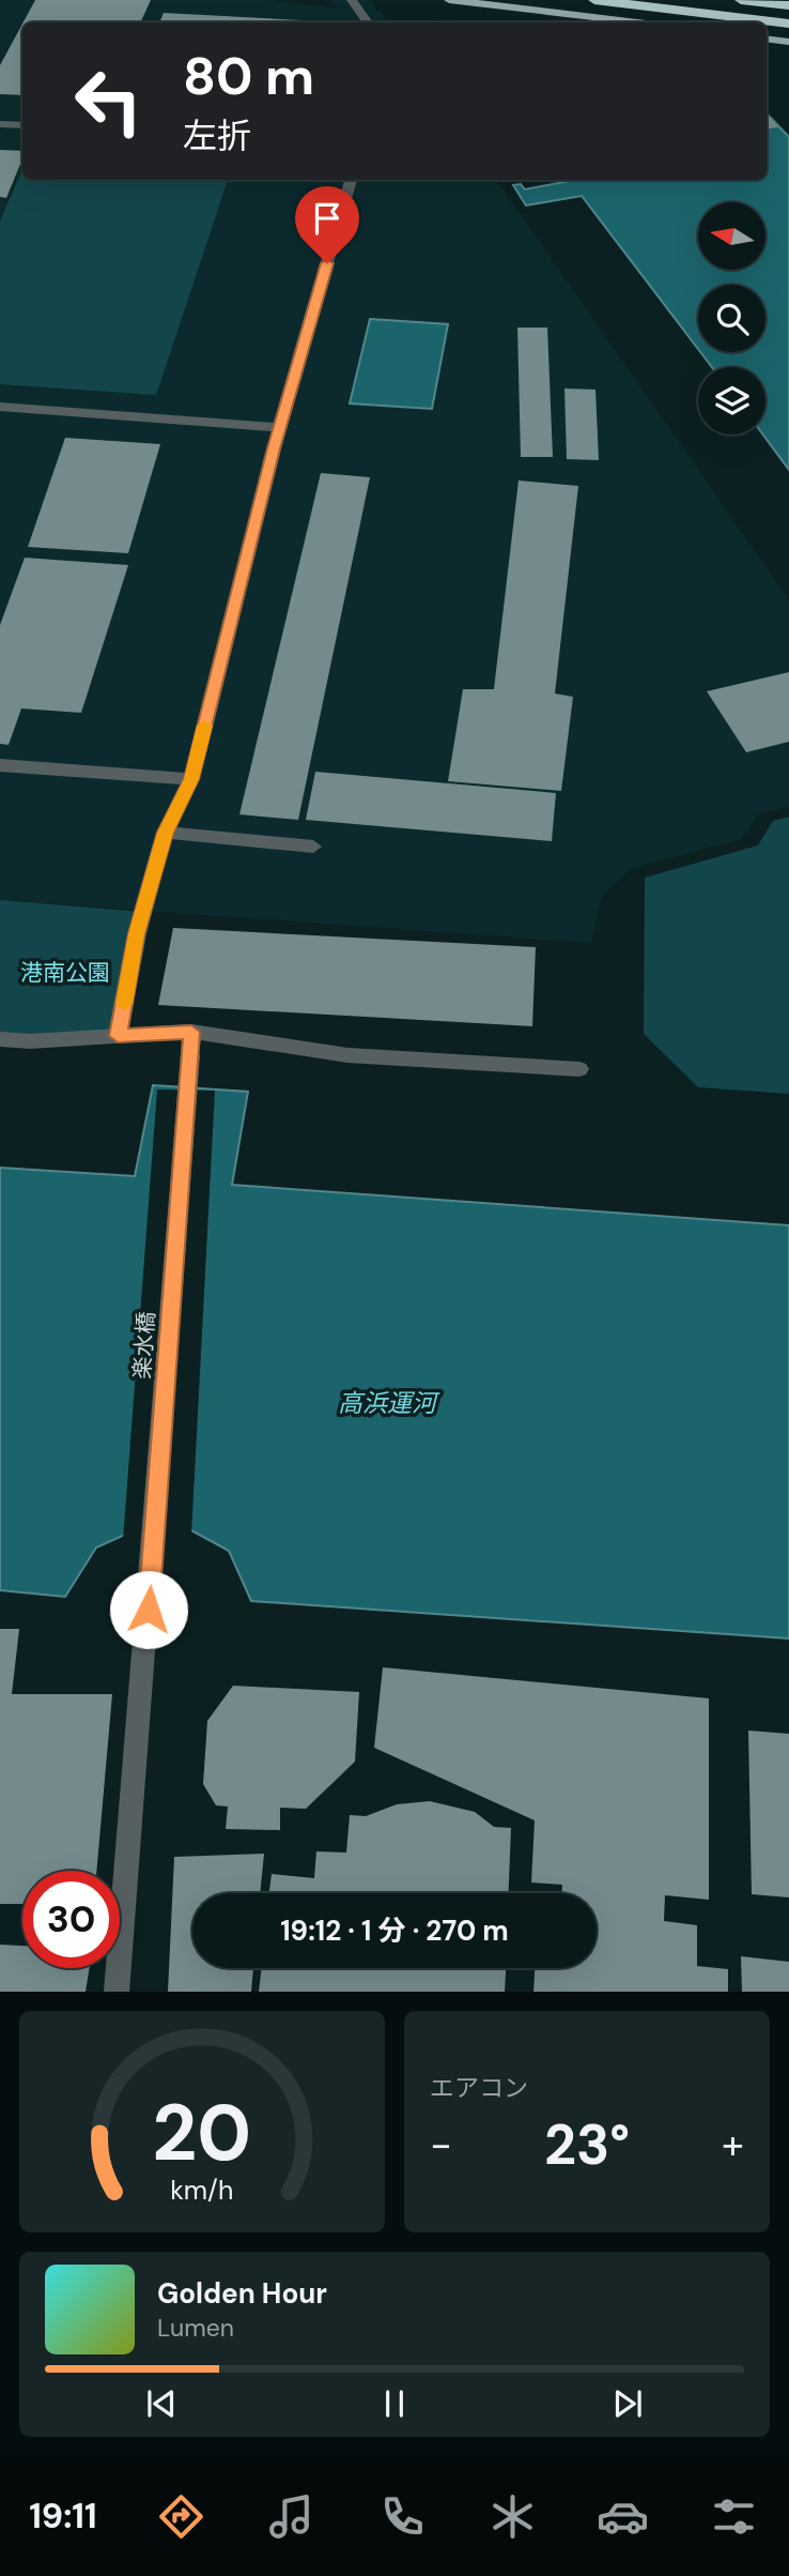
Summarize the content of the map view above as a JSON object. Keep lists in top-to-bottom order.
{
  "streets": {
    "street": ["楽水橋"]
  },
  "water": ["高浜運河"],
  "parks": ["港南公園"],
  "north": "left",
  "page": {
    "turn": ["80 m", "左折"],
    "limit": "30",
    "trip": "19:12 · 1 分 · 270 m",
    "tile": "エアコン",
    "heat": ["−", "23°", "+"],
    "song": ["Golden Hour", "Lumen"],
    "tabs": "19:11",
    "gauge": ["20", "km/h"]
  }
}
